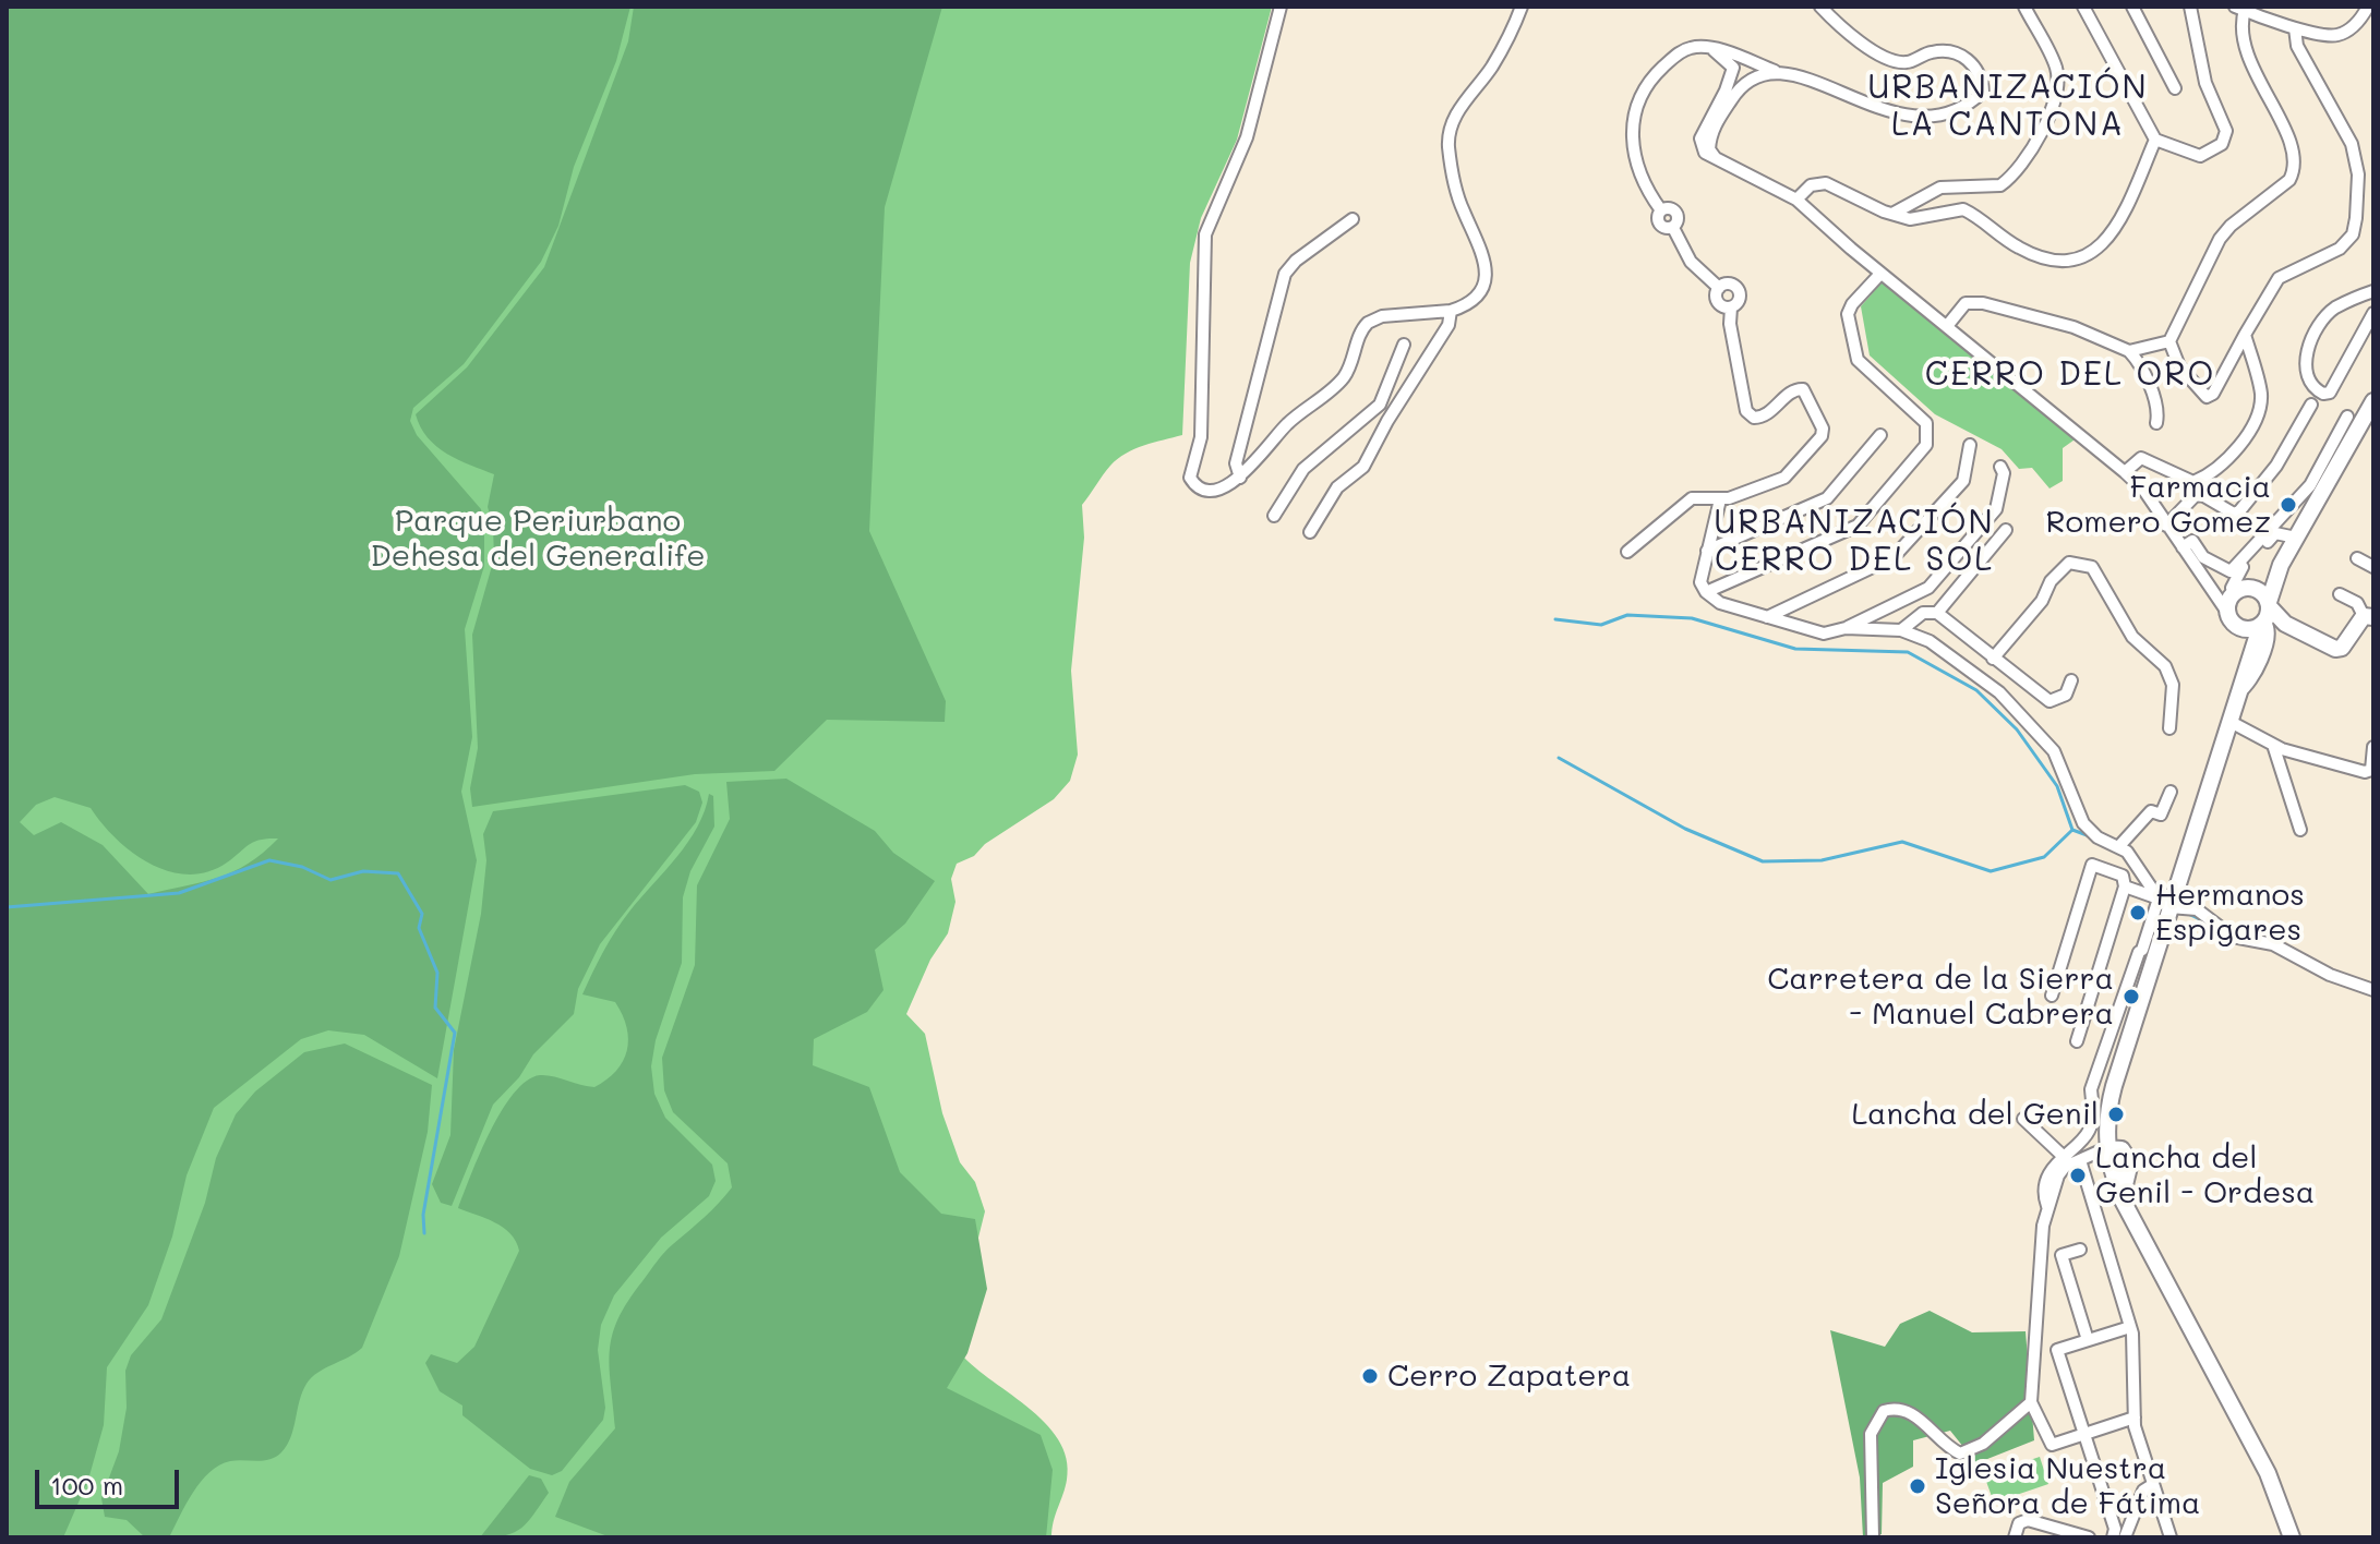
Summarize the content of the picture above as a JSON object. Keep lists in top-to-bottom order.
{
  "districts": ["URBANIZACIÓN LA CANTONA", "CERRO DEL ORO", "URBANIZACIÓN CERRO DEL SOL"],
  "parks": ["Parque Periurbano Dehesa del Generalife"],
  "places": [
    "Farmacia Romero Gomez",
    "Hermanos Espigares",
    "Carretera de la Sierra - Manuel Cabrera",
    "Lancha del Genil",
    "Lancha del Genil - Ordesa",
    "Cerro Zapatera",
    "Iglesia Nuestra Señora de Fátima"
  ],
  "scale_bar": "100 m"
}
